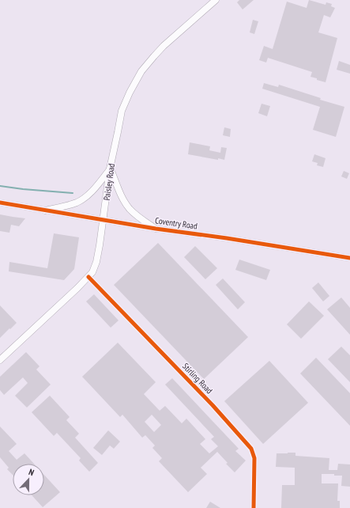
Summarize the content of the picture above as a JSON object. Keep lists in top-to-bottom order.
{
  "streets": {
    "main road": ["Paisley Road"],
    "street": ["Coventry Road", "Stirling Road"]
  },
  "crossings": [
    ["Paisley Road", "Coventry Road"],
    ["Paisley Road", "Stirling Road"]
  ],
  "north": "top"
}
